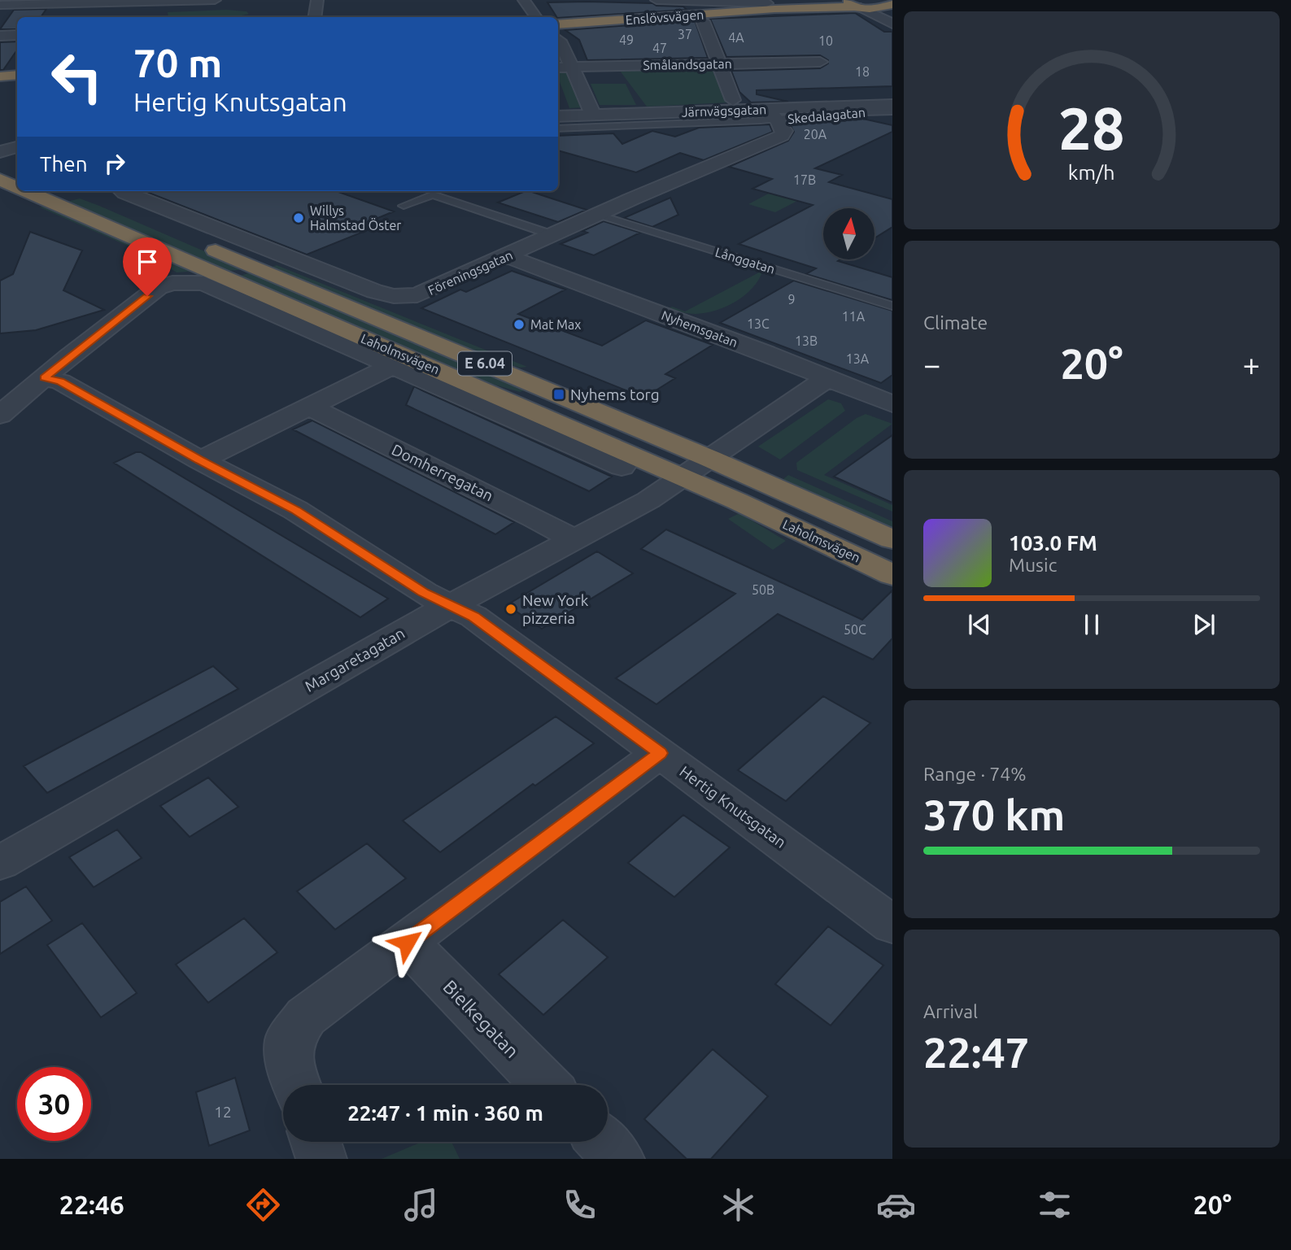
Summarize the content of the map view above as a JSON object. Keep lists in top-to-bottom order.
{
  "streets": {
    "highway": ["Enslövsvägen", "Laholmsvägen", "E 6.04"],
    "street": [
      "Smålandsgatan",
      "Järnvägsgatan",
      "Föreningsgatan",
      "Nyhemsgatan",
      "Domherregatan",
      "Margaretagatan",
      "Hertig Knutsgatan",
      "Bielkegatan"
    ],
    "lane": ["Skedalagatan", "Långgatan"]
  },
  "crossings": [
    ["Järnvägsgatan", "Skedalagatan"],
    ["Järnvägsgatan", "Föreningsgatan"],
    ["Skedalagatan", "Föreningsgatan"],
    ["Långgatan", "Föreningsgatan"],
    ["Föreningsgatan", "Nyhemsgatan"],
    ["Nyhemsgatan", "Margaretagatan"],
    ["Laholmsvägen", "Margaretagatan"],
    ["Laholmsvägen", "Hertig Knutsgatan"],
    ["Domherregatan", "Margaretagatan"],
    ["Margaretagatan", "Hertig Knutsgatan"]
  ],
  "places": {
    "other": ["Willys Halmstad Öster", "Mat Max", "New York pizzeria"],
    "transit": ["Nyhems torg"]
  },
  "house_numbers": [
    "37",
    "4A",
    "49",
    "10",
    "47",
    "18",
    "20A",
    "17B",
    "9",
    "11A",
    "13C",
    "13B",
    "13A",
    "50B",
    "50C",
    "12"
  ],
  "north": "top",
  "page": {
    "turn": ["70 m", "Hertig Knutsgatan"],
    "then": "Then",
    "tile": [
      "Climate",
      ["Range · 74%", "370 km"],
      ["Arrival", "22:47"]
    ],
    "heat": ["−", "20°", "+"],
    "song": ["103.0 FM", "Music"],
    "limit": "30",
    "trip": "22:47 · 1 min · 360 m",
    "tabs": ["22:46", "20°"],
    "gauge": ["28", "km/h"]
  }
}
